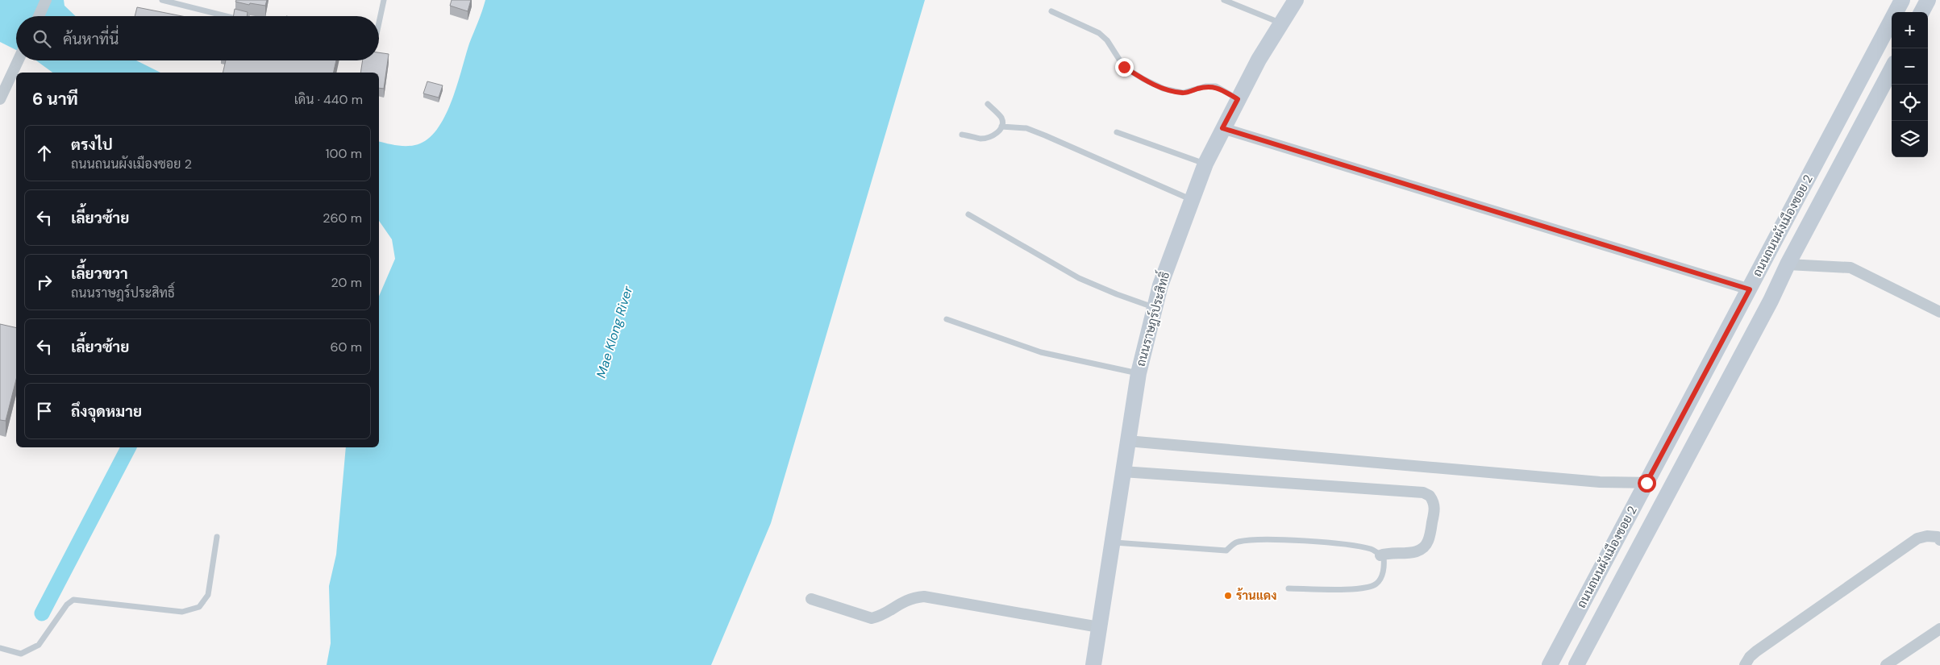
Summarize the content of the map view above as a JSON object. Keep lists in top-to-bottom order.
{
  "streets": {
    "street": ["ถนนถนนผังเมืองซอย 2", "ถนนราษฎร์ประสิทธิ์"]
  },
  "water": ["Mae Klong River"],
  "places": ["ร้านแดง"],
  "page": {
    "map_buttons": ["+", "−"],
    "search": "ค้นหาที่นี่",
    "heading": ["6 นาที", "เดิน · 440 m"],
    "list": [
      ["ตรงไป", "ถนนถนนผังเมืองซอย 2", "100 m"],
      ["เลี้ยวซ้าย", "260 m"],
      ["เลี้ยวขวา", "ถนนราษฎร์ประสิทธิ์", "20 m"],
      ["เลี้ยวซ้าย", "60 m"],
      "ถึงจุดหมาย"
    ]
  }
}
